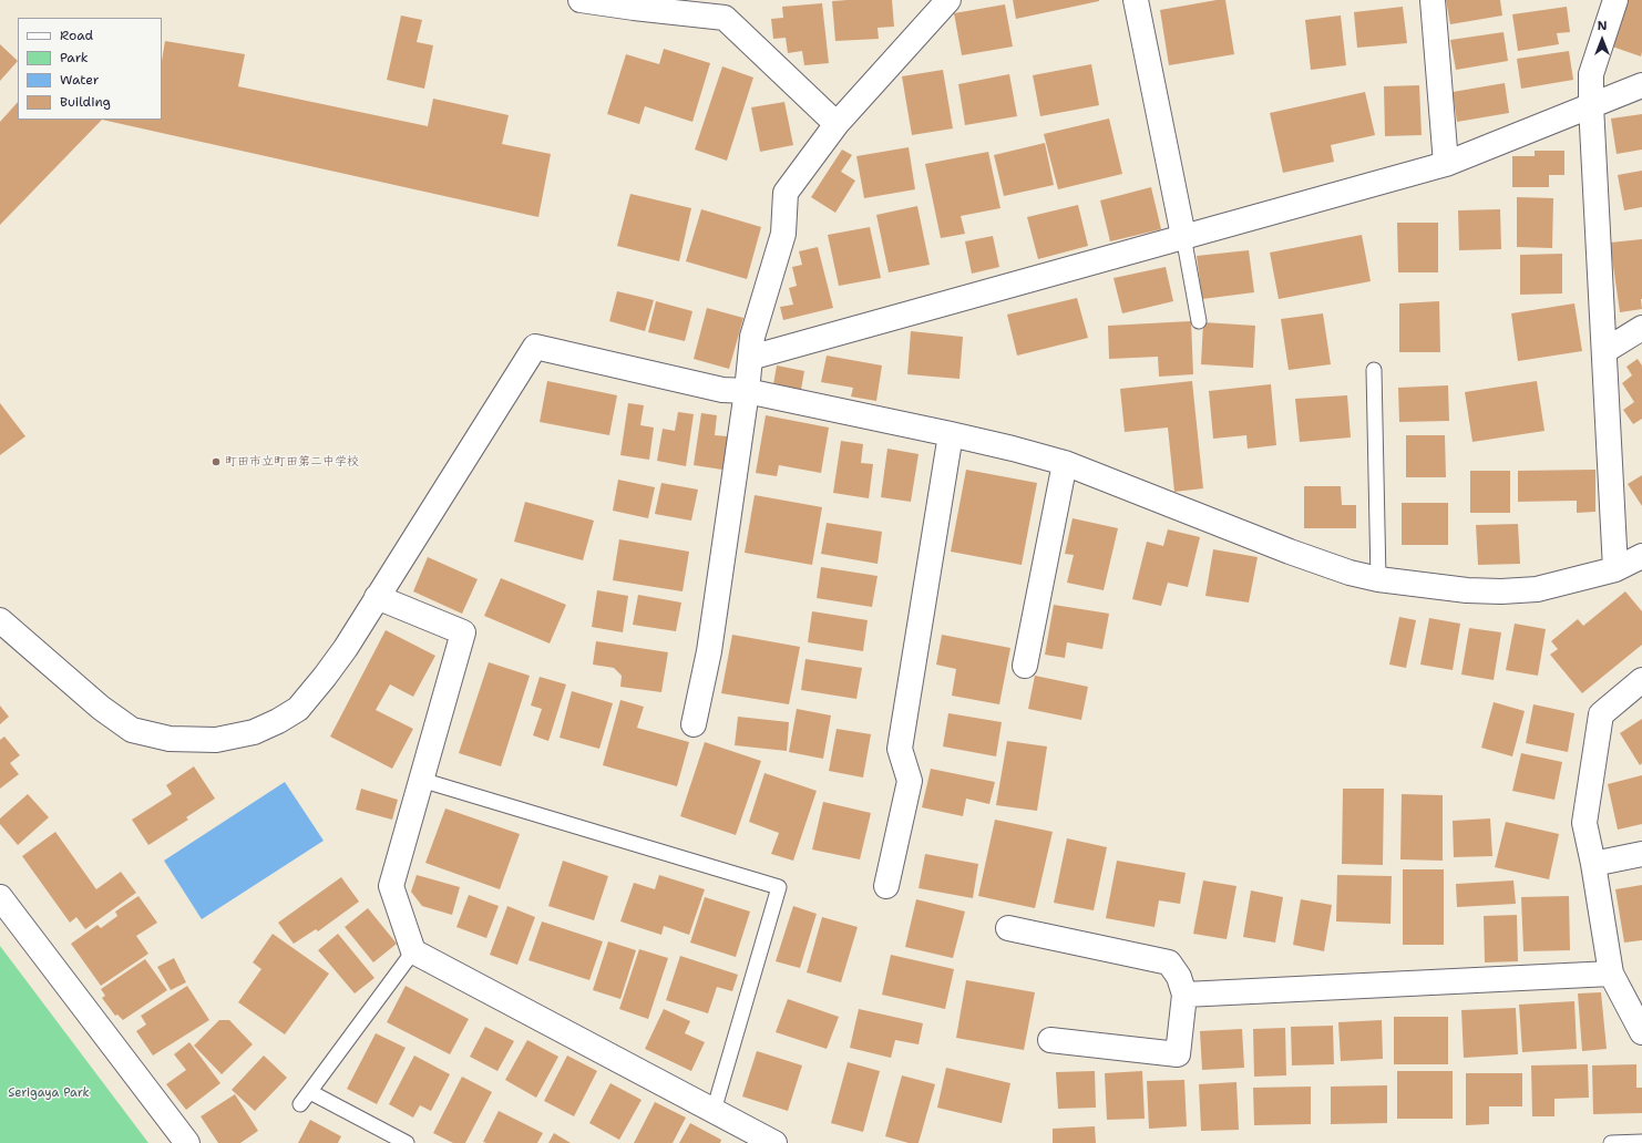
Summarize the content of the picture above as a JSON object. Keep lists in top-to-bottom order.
{
  "parks": ["Serigaya Park"],
  "places": ["町田市立町田第二中学校"],
  "legend": [
    "Road",
    "Park",
    "Water",
    "Building"
  ],
  "north": "top"
}
